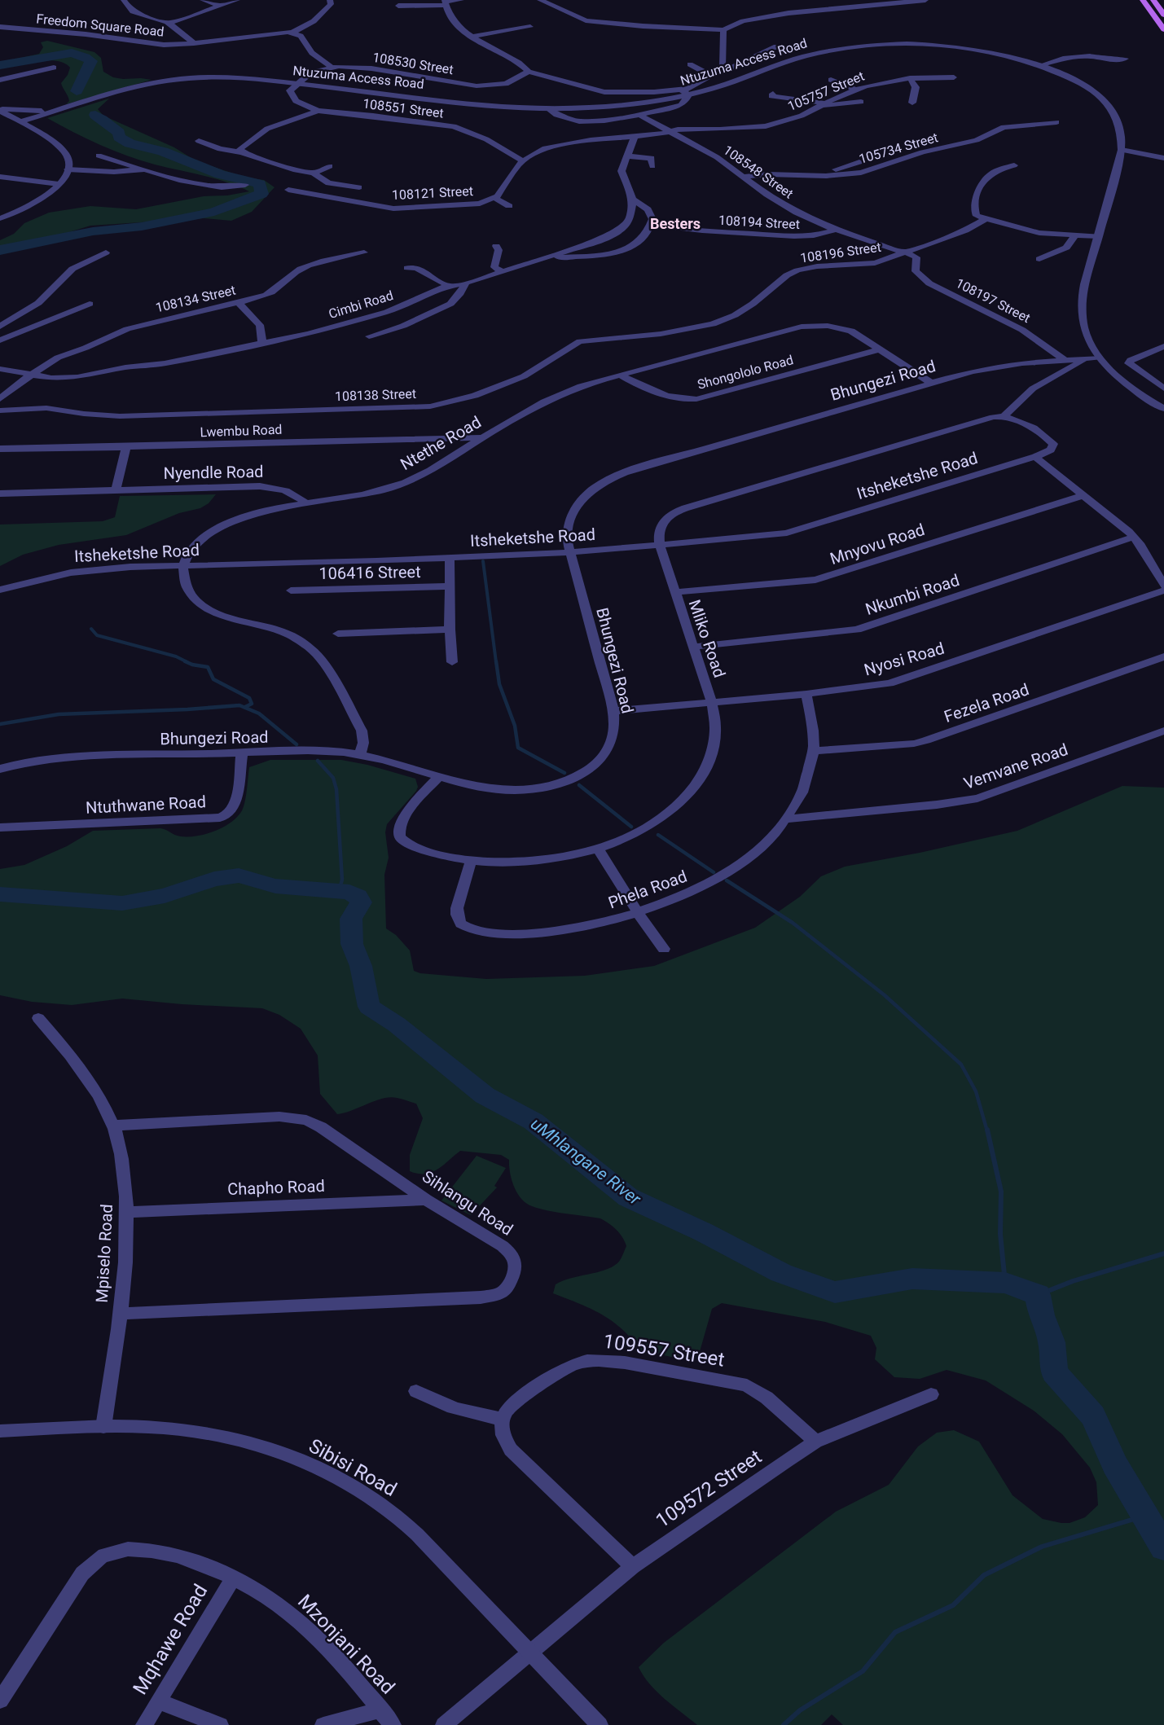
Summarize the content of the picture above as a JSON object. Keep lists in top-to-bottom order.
{
  "streets": {
    "street": [
      "Freedom Square Road",
      "Ntuzuma Access Road",
      "108530 Street",
      "105757 Street",
      "108551 Street",
      "105734 Street",
      "108548 Street",
      "108121 Street",
      "108194 Street",
      "108196 Street",
      "108134 Street",
      "108197 Street",
      "Cimbi Road",
      "Shongololo Road",
      "Bhungezi Road",
      "108138 Street",
      "Lwembu Road",
      "Ntethe Road",
      "Nyendle Road",
      "Itsheketshe Road",
      "Mnyovu Road",
      "106416 Street",
      "Nkumbi Road",
      "Mliko Road",
      "Nyosi Road",
      "Fezela Road",
      "Vemvane Road",
      "Ntuthwane Road",
      "Phela Road",
      "Chapho Road",
      "Sihlangu Road",
      "Mpiselo Road",
      "109557 Street",
      "Sibisi Road",
      "109572 Street",
      "Mqhawe Road",
      "Mzonjani Road"
    ]
  },
  "crossings": [
    ["Ntuzuma Access Road", "108530 Street"],
    ["Ntuzuma Access Road", "108551 Street"],
    ["Ntuzuma Access Road", "Bhungezi Road"],
    ["108530 Street", "108551 Street"],
    ["105757 Street", "108121 Street"],
    ["108551 Street", "108121 Street"],
    ["105734 Street", "108548 Street"],
    ["108548 Street", "108121 Street"],
    ["108548 Street", "108194 Street"],
    ["108548 Street", "108196 Street"],
    ["108548 Street", "108197 Street"],
    ["108196 Street", "108138 Street"],
    ["108134 Street", "Cimbi Road"],
    ["108197 Street", "Bhungezi Road"],
    ["Shongololo Road", "Ntethe Road"],
    ["Bhungezi Road", "Ntethe Road"],
    ["Bhungezi Road", "Itsheketshe Road"],
    ["Bhungezi Road", "Mliko Road"],
    ["Bhungezi Road", "Nyosi Road"],
    ["Bhungezi Road", "Ntuthwane Road"],
    ["Lwembu Road", "Ntethe Road"],
    ["Ntethe Road", "Nyendle Road"],
    ["Ntethe Road", "Itsheketshe Road"],
    ["Itsheketshe Road", "Mliko Road"],
    ["Mnyovu Road", "Mliko Road"],
    ["Nkumbi Road", "Mliko Road"],
    ["Mliko Road", "Nyosi Road"],
    ["Mliko Road", "Phela Road"],
    ["Nyosi Road", "Phela Road"],
    ["Fezela Road", "Phela Road"],
    ["Vemvane Road", "Phela Road"],
    ["Chapho Road", "Sihlangu Road"],
    ["Chapho Road", "Mpiselo Road"],
    ["Sihlangu Road", "Mpiselo Road"],
    ["Mpiselo Road", "Sibisi Road"],
    ["109557 Street", "109572 Street"],
    ["Sibisi Road", "109572 Street"],
    ["Mqhawe Road", "Mzonjani Road"]
  ],
  "districts": ["Besters"],
  "water": ["uMhlangane River"]
}
